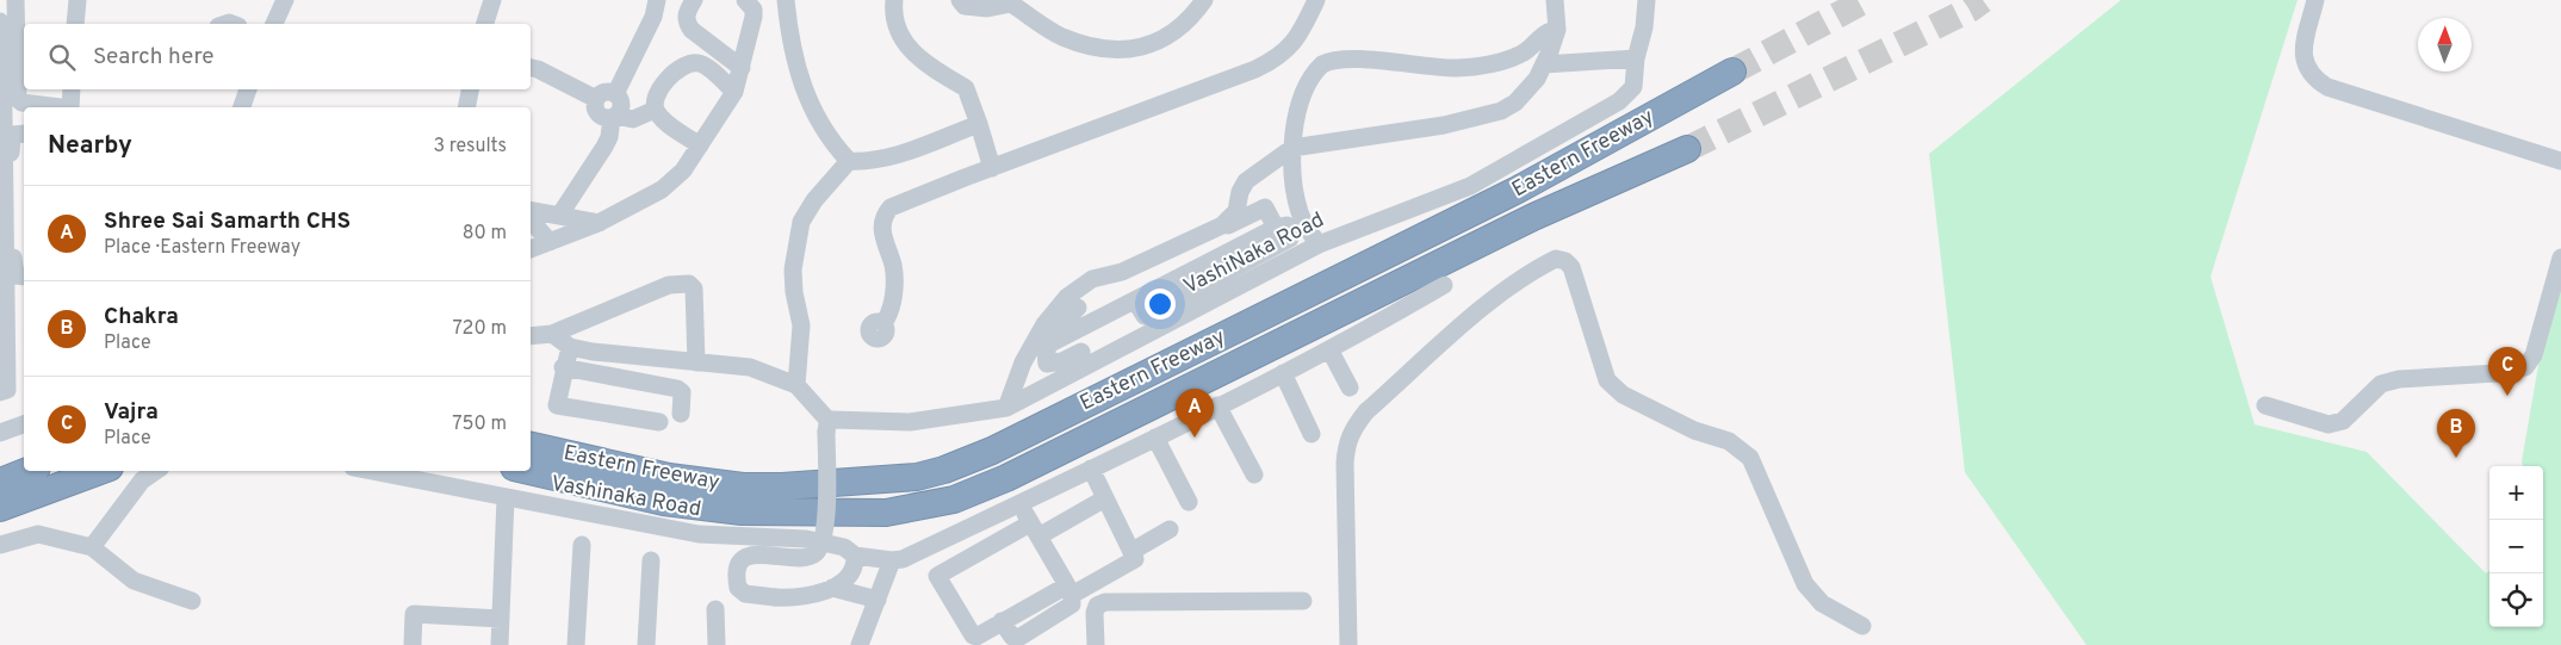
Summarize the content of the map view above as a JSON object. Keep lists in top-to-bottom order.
{
  "streets": {
    "highway": ["Eastern Freeway"],
    "street": ["VashiNaka Road", "Vashinaka Road"]
  },
  "north": "top",
  "page": {
    "search": "Search here",
    "heading": ["Nearby", "3 results"],
    "list": [
      {
        "mark": "A",
        "name": "Shree Sai Samarth CHS",
        "note": "Place · Eastern Freeway",
        "value": "80 m"
      },
      {
        "mark": "B",
        "name": "Chakra",
        "note": "Place",
        "value": "720 m"
      },
      {
        "mark": "C",
        "name": "Vajra",
        "note": "Place",
        "value": "750 m"
      }
    ],
    "pins": ["C", "A", "B"],
    "map_buttons": ["+", "−"]
  }
}
